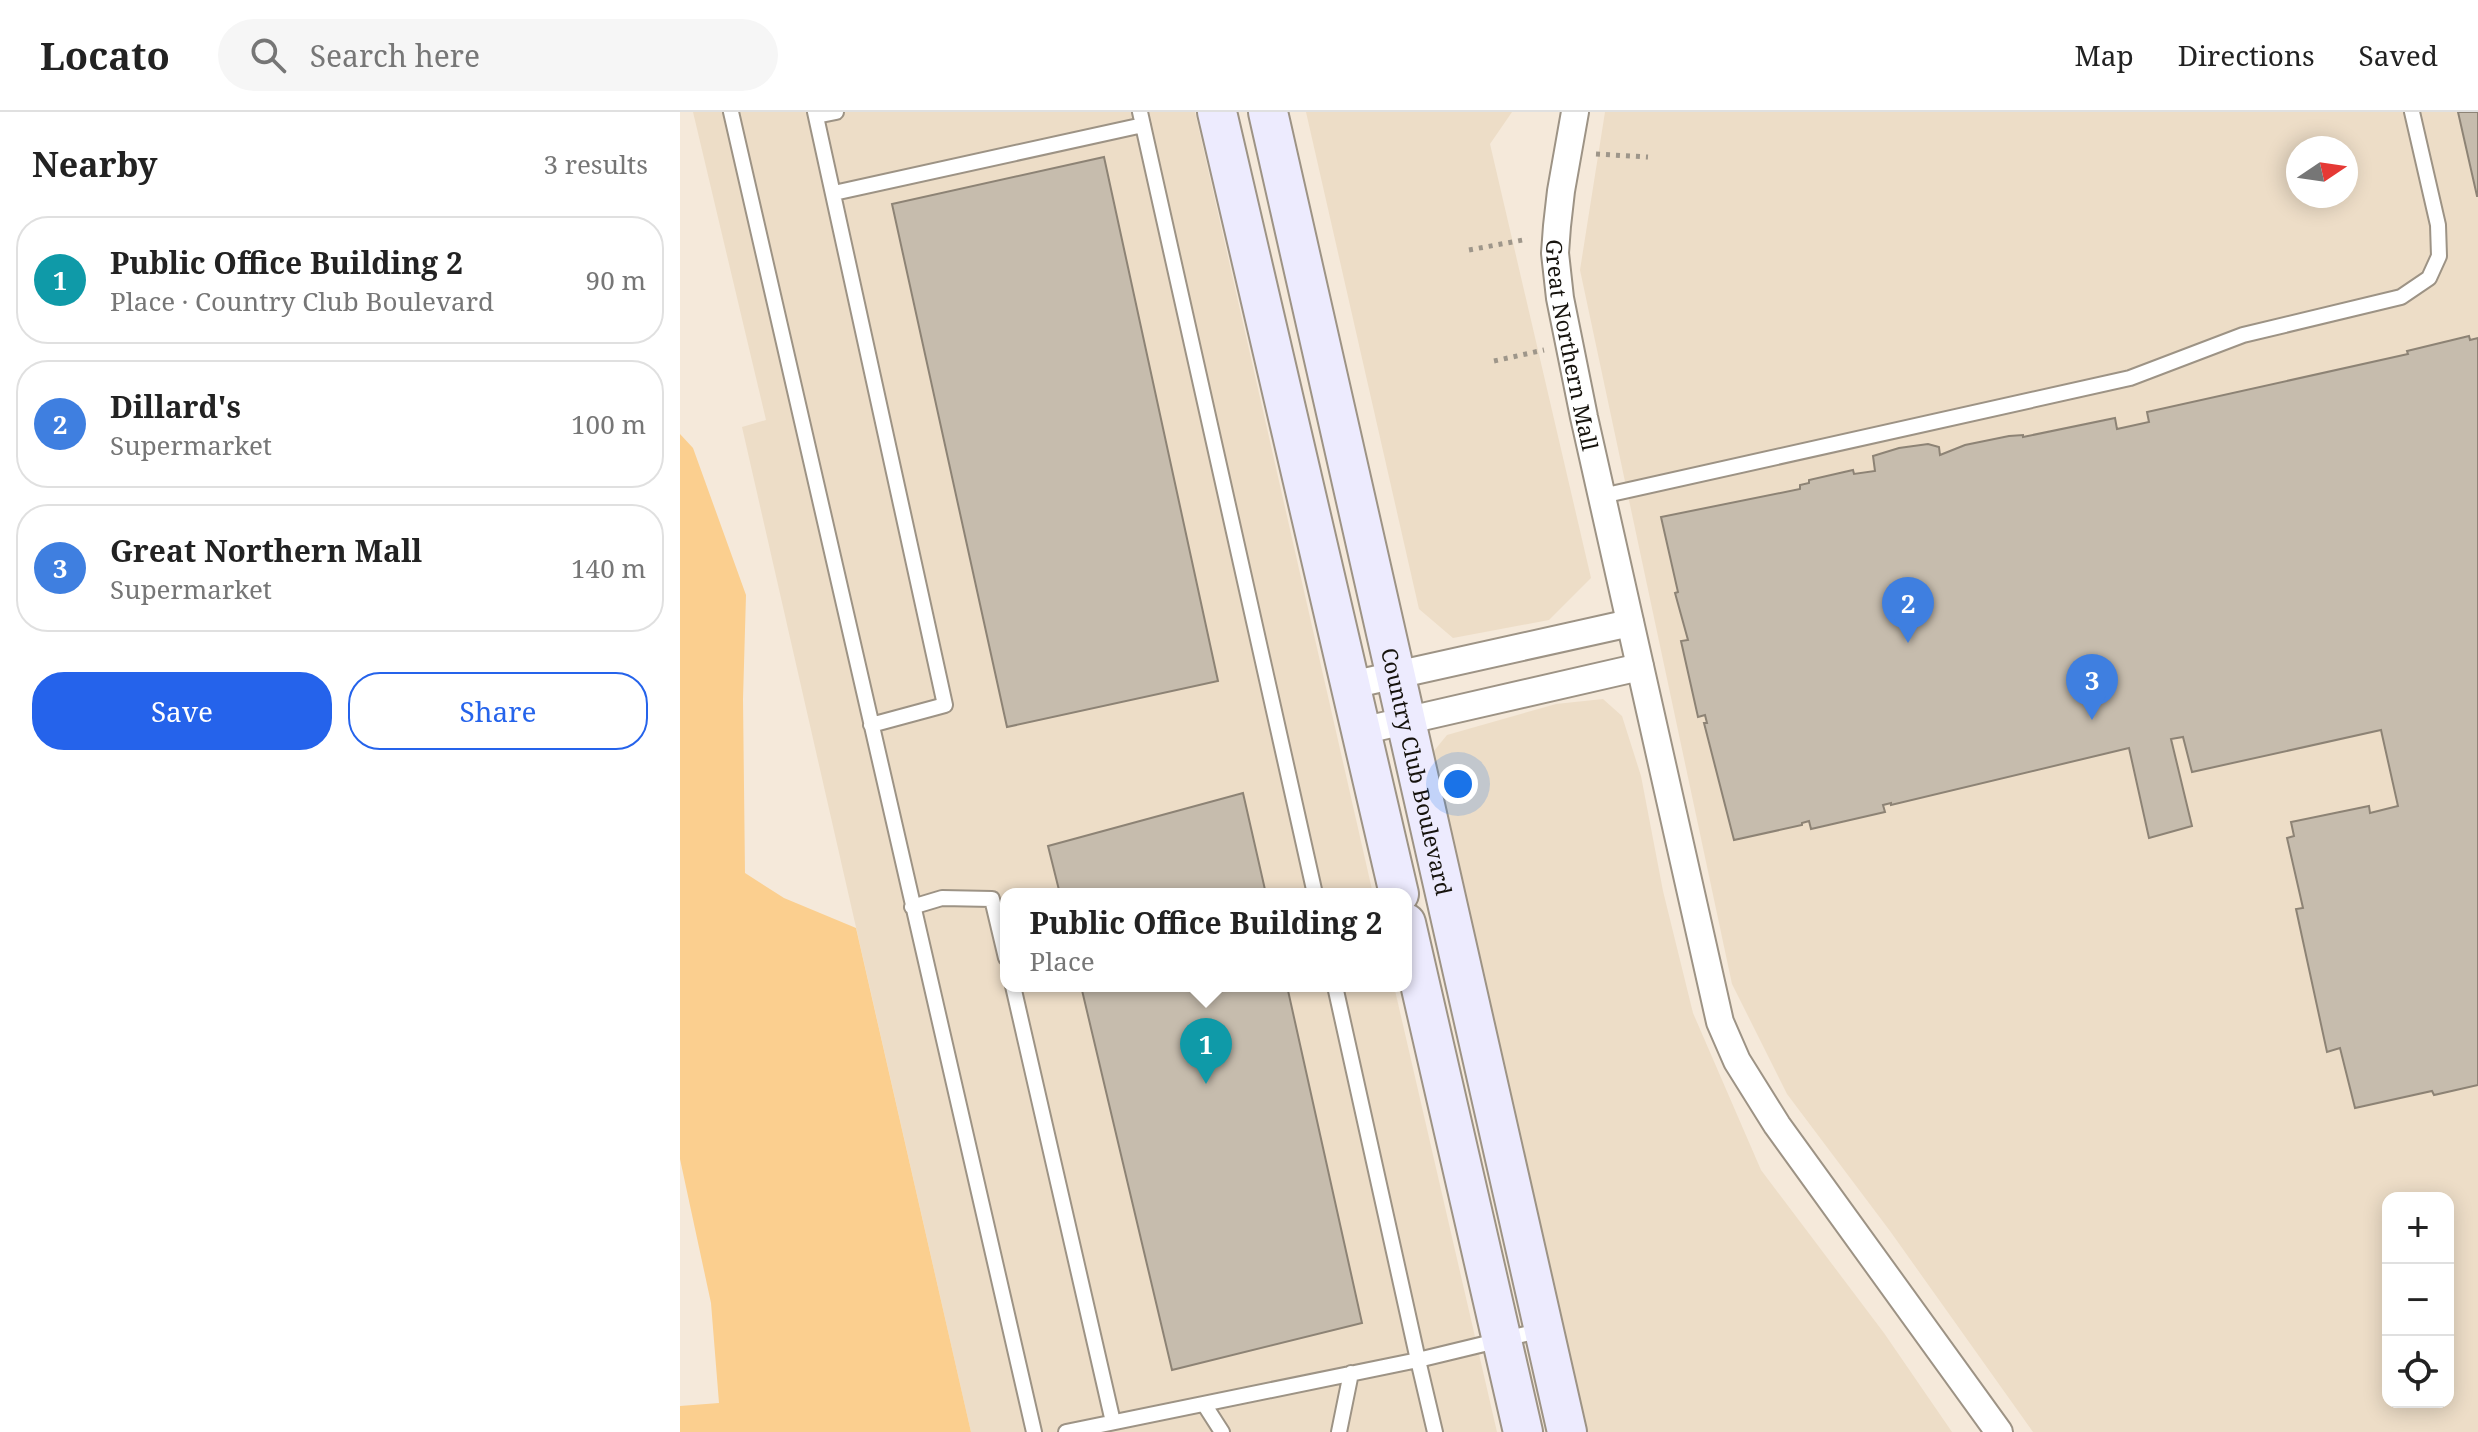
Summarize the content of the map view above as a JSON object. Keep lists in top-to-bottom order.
{
  "streets": {
    "street": ["Great Northern Mall", "Country Club Boulevard"]
  },
  "north": "right",
  "page": {
    "header": "Locato",
    "search": "Search here",
    "nav": ["Map", "Directions", "Saved"],
    "heading": ["Nearby", "3 results"],
    "list": [
      {
        "mark": "1",
        "name": "Public Office Building 2",
        "note": "Place · Country Club Boulevard",
        "value": "90 m"
      },
      {
        "mark": "2",
        "name": "Dillard's",
        "note": "Supermarket",
        "value": "100 m"
      },
      {
        "mark": "3",
        "name": "Great Northern Mall",
        "note": "Supermarket",
        "value": "140 m"
      }
    ],
    "pins": ["2", "3", "1"],
    "buttons": ["Save", "Share"],
    "popup": ["Public Office Building 2", "Place"],
    "map_buttons": ["+", "−"]
  }
}
